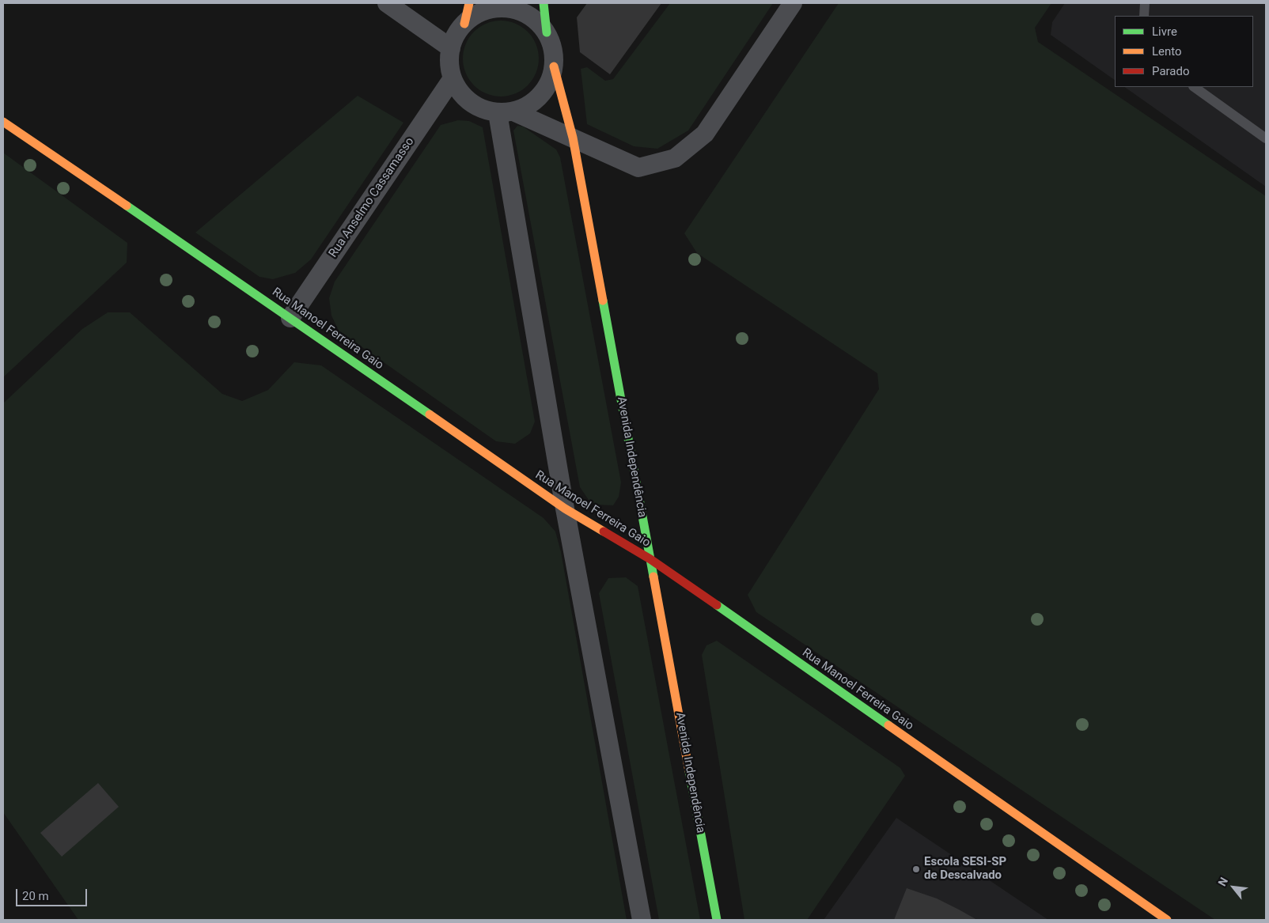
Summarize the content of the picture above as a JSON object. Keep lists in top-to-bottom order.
{
  "streets": {
    "street": ["Rua Anselmo Cassamasso", "Rua Manoel Ferreira Gaio", "Avenida Independência"]
  },
  "crossings": [
    ["Rua Anselmo Cassamasso", "Rua Manoel Ferreira Gaio"],
    ["Rua Anselmo Cassamasso", "Avenida Independência"],
    ["Rua Manoel Ferreira Gaio", "Avenida Independência"]
  ],
  "places": ["Escola SESI-SP de Descalvado"],
  "legend": ["Livre", "Lento", "Parado"],
  "scale_bar": "20 m",
  "north": "top left"
}
